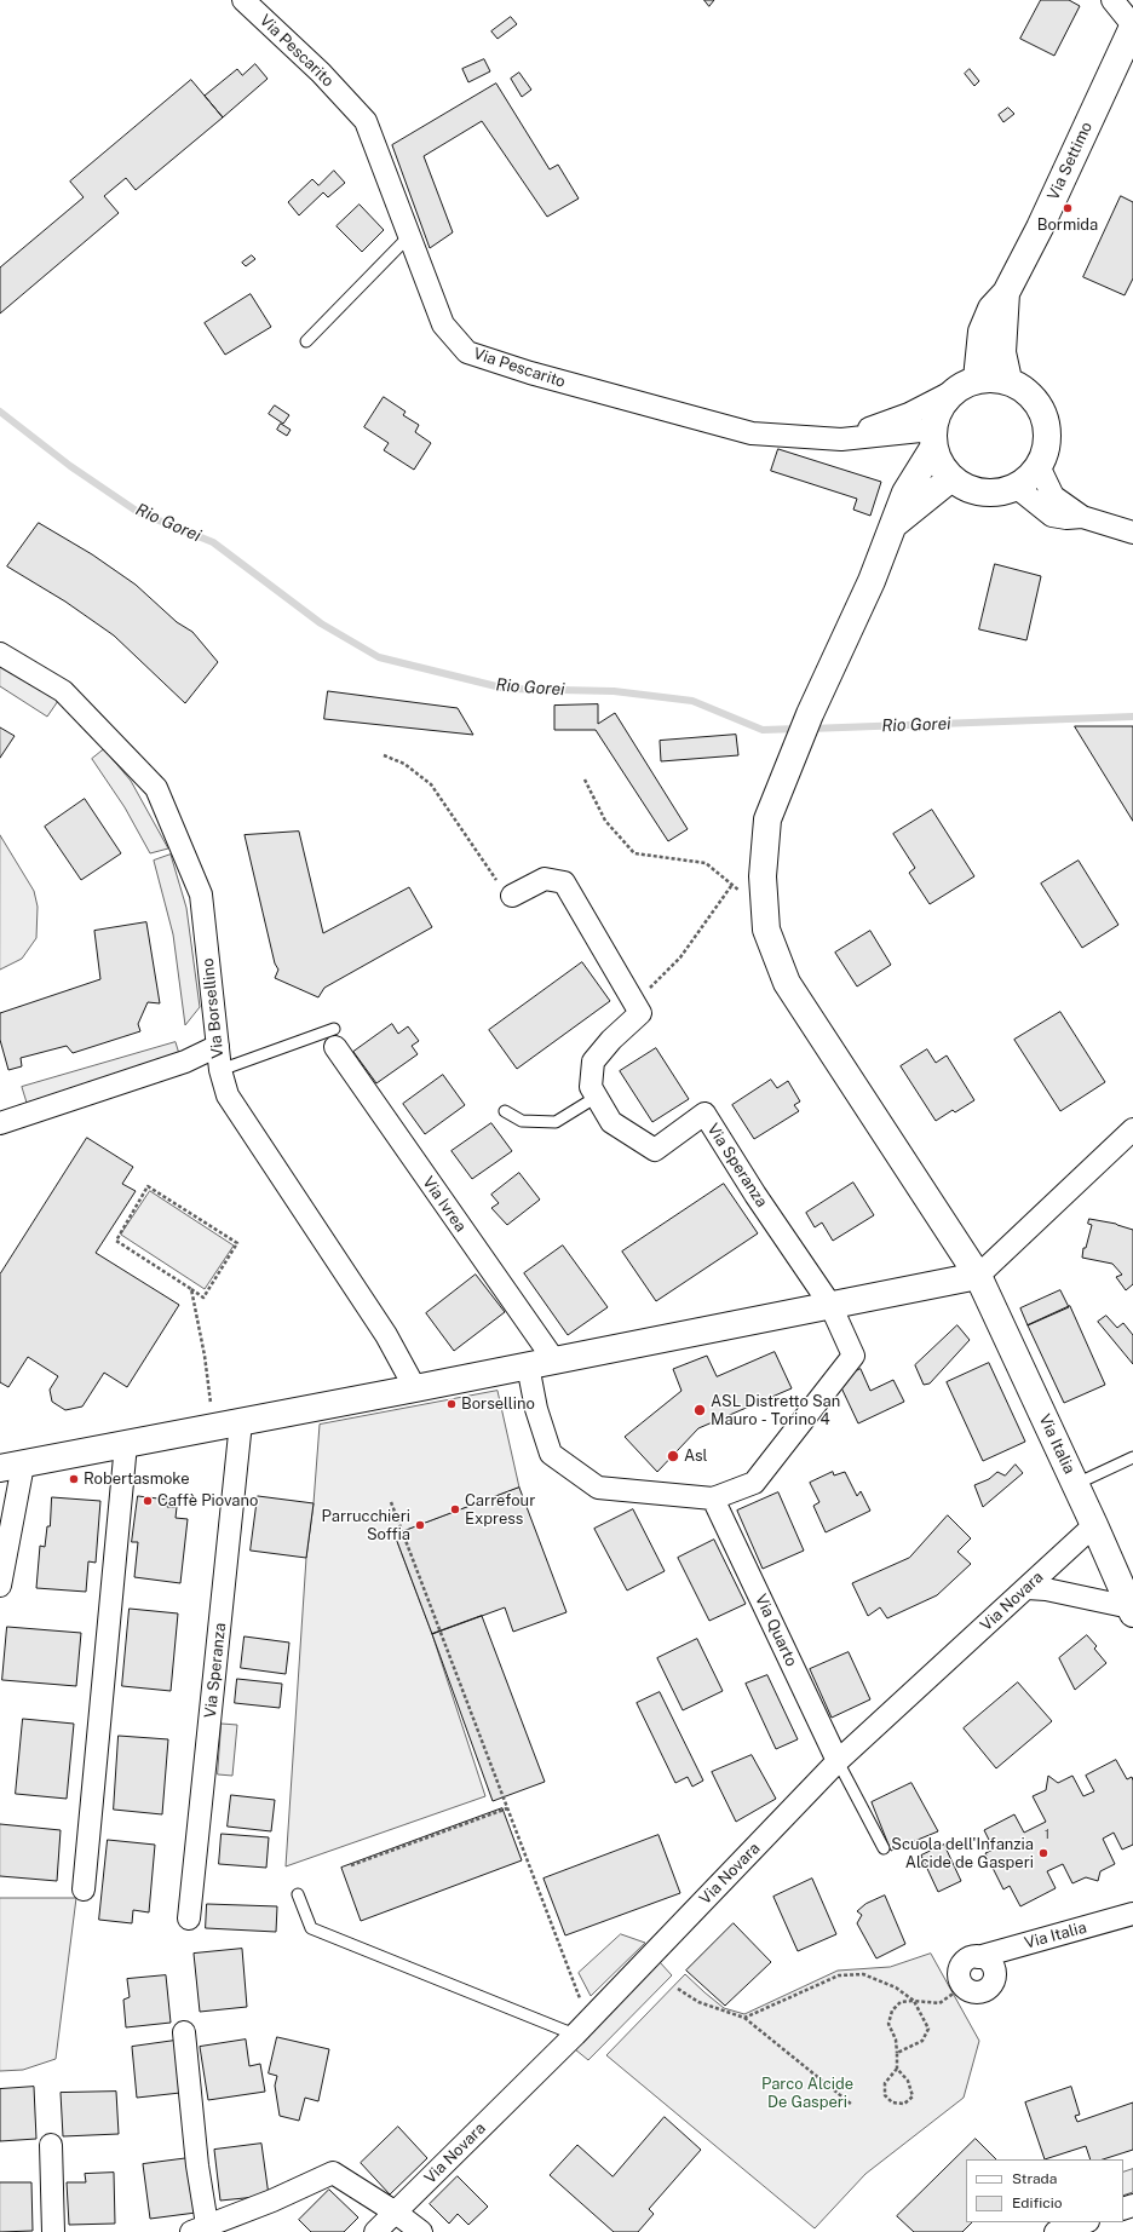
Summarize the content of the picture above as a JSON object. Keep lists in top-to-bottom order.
{
  "streets": {
    "street": [
      "Via Pescarito",
      "Via Settimo",
      "Via Borsellino",
      "Via Speranza",
      "Via Ivrea",
      "Via Italia",
      "Via Novara",
      "Via Quarto"
    ]
  },
  "crossings": [
    ["Via Pescarito", "Via Settimo"],
    ["Via Pescarito", "Via Italia"],
    ["Via Settimo", "Via Italia"],
    ["Via Speranza", "Via Quarto"],
    ["Via Italia", "Via Novara"],
    ["Via Novara", "Via Quarto"]
  ],
  "water": ["Rio Gorei"],
  "parks": ["Parco Alcide De Gasperi"],
  "places": [
    "Bormida",
    "Borsellino",
    "ASL Distretto San Mauro - Torino 4",
    "Asl",
    "Robertasmoke",
    "Caffè Piovano",
    "Carrefour Express",
    "Parrucchieri Soffia",
    "Scuola dell'Infanzia Alcide de Gasperi"
  ],
  "house_numbers": ["1"],
  "legend": ["Strada", "Edificio"]
}
